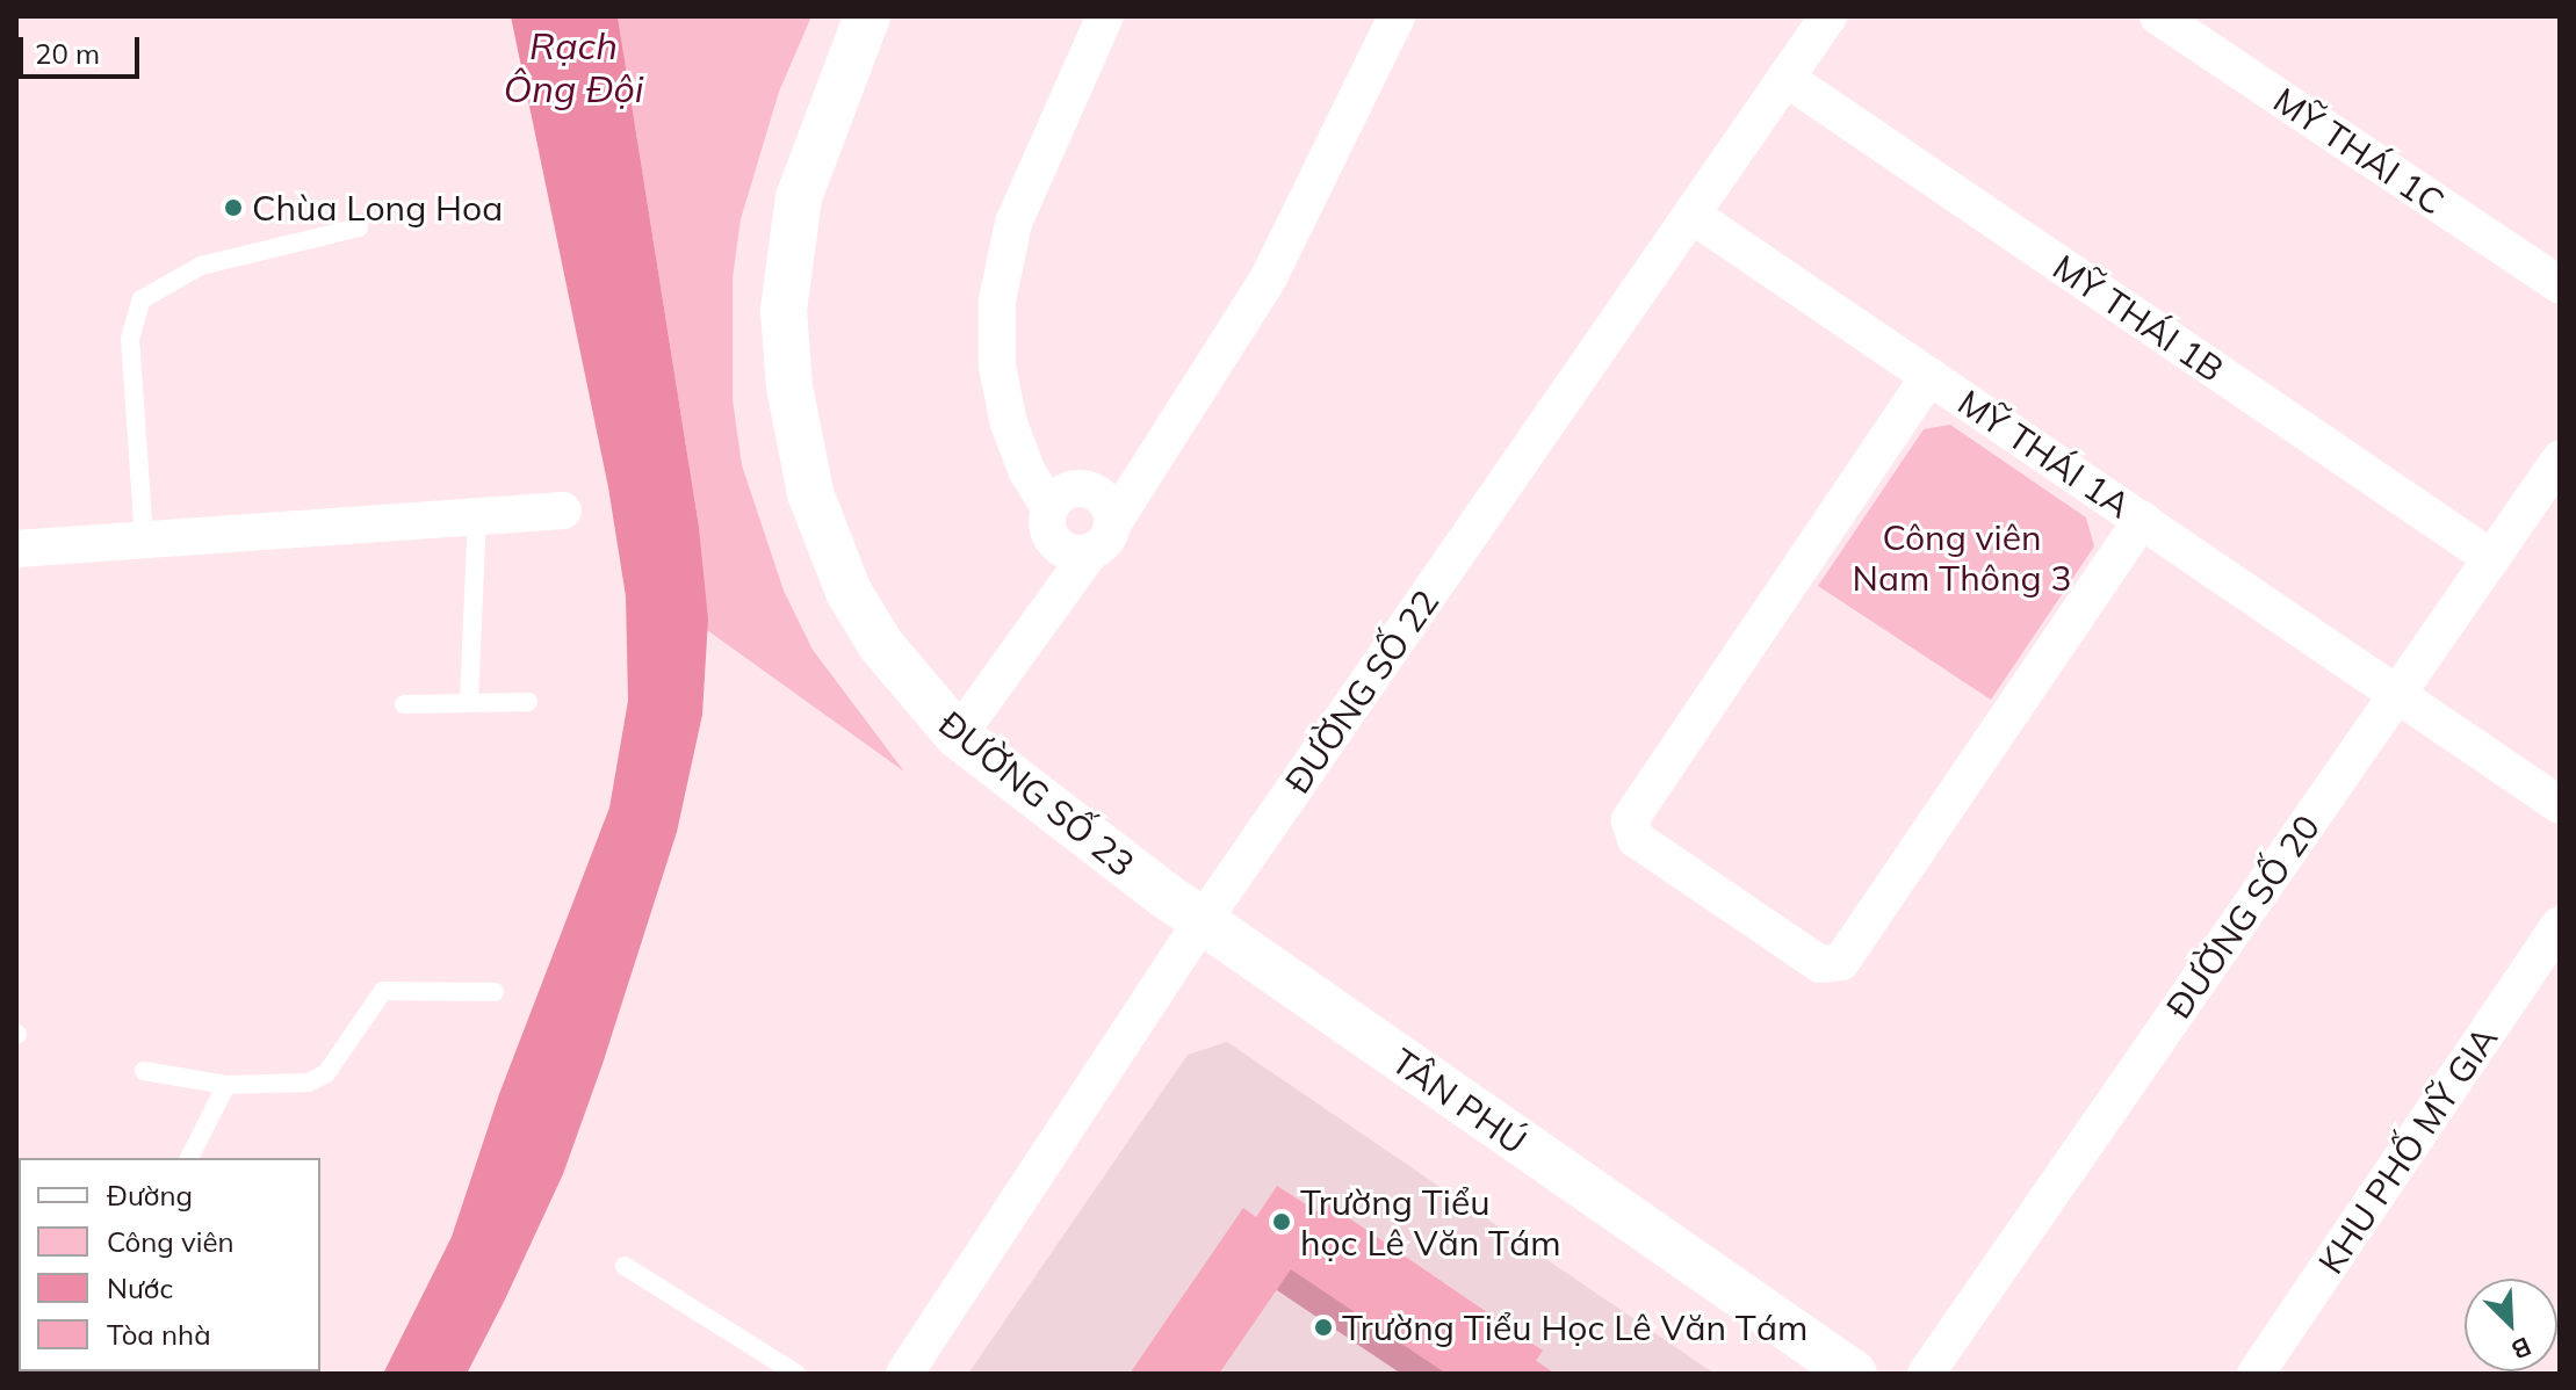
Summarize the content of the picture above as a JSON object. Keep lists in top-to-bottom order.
{
  "streets": {
    "street": [
      "MỸ THÁI 1C",
      "MỸ THÁI 1B",
      "MỸ THÁI 1A",
      "ĐƯỜNG SỐ 22",
      "ĐƯỜNG SỐ 23",
      "ĐƯỜNG SỐ 20",
      "TÂN PHÚ",
      "KHU PHỐ MỸ GIA"
    ]
  },
  "crossings": [
    ["MỸ THÁI 1B", "ĐƯỜNG SỐ 22"],
    ["MỸ THÁI 1B", "ĐƯỜNG SỐ 20"],
    ["MỸ THÁI 1A", "ĐƯỜNG SỐ 22"],
    ["MỸ THÁI 1A", "ĐƯỜNG SỐ 20"],
    ["ĐƯỜNG SỐ 22", "ĐƯỜNG SỐ 23"],
    ["ĐƯỜNG SỐ 22", "TÂN PHÚ"],
    ["ĐƯỜNG SỐ 23", "TÂN PHÚ"]
  ],
  "water": ["Rạch Ông Đội"],
  "parks": ["Công viên Nam Thông 3"],
  "places": ["Chùa Long Hoa", "Trường Tiểu học Lê Văn Tám", "Trường Tiểu Học Lê Văn Tám"],
  "legend": [
    "Đường",
    "Công viên",
    "Nước",
    "Tòa nhà"
  ],
  "scale_bar": "20 m",
  "north": "bottom right"
}
